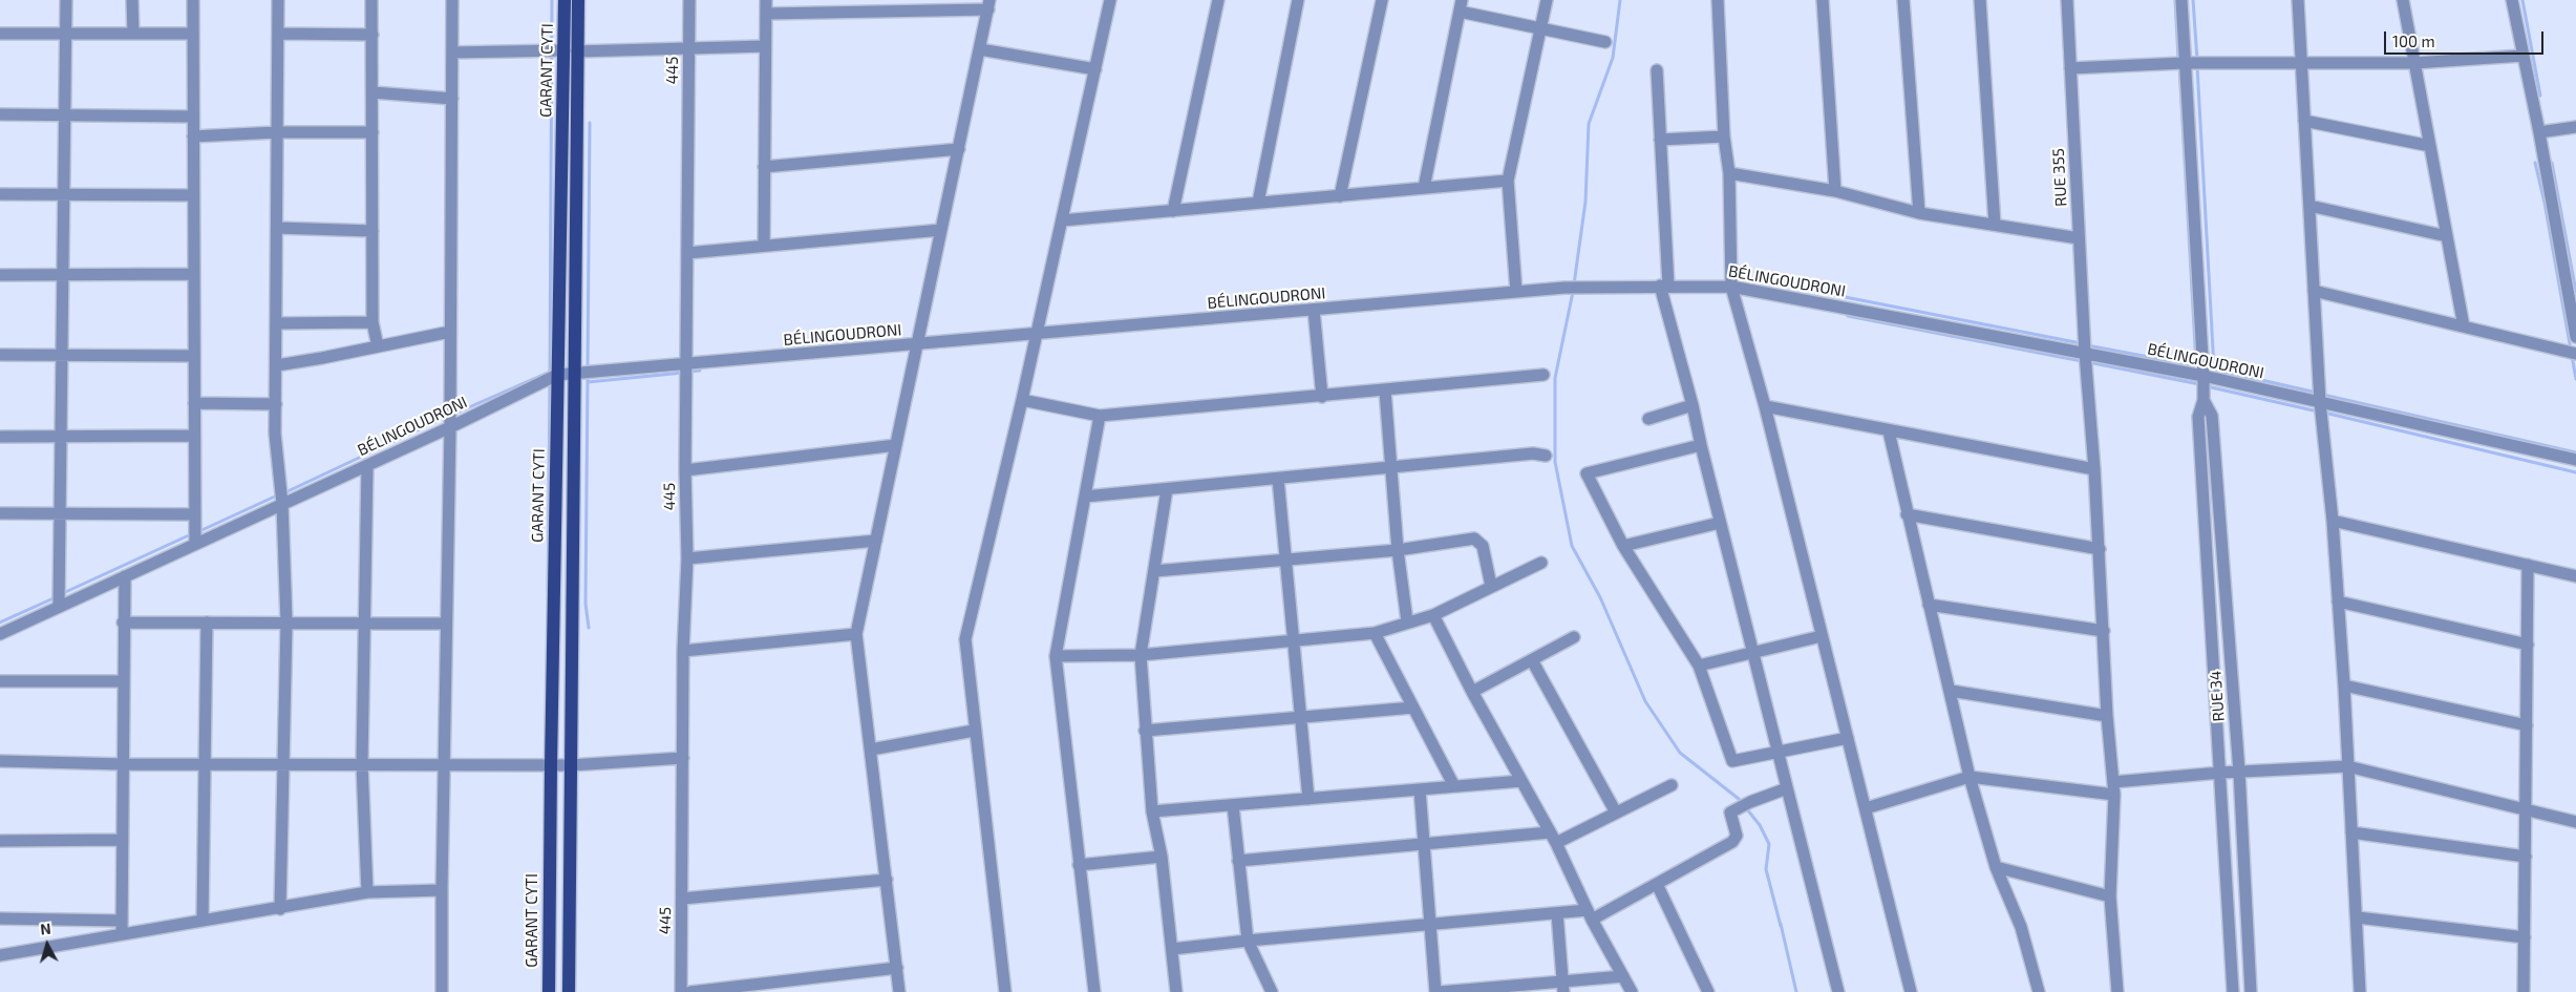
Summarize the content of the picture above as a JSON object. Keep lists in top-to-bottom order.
{
  "streets": {
    "main road": ["GARANT CYTI"],
    "street": [
      "445",
      "RUE 355",
      "BÉLINGOUDRONI",
      "RUE 34"
    ]
  },
  "crossings": [
    ["GARANT CYTI", "BÉLINGOUDRONI"],
    ["445", "BÉLINGOUDRONI"],
    ["RUE 355", "BÉLINGOUDRONI"],
    ["BÉLINGOUDRONI", "RUE 34"]
  ],
  "scale_bar": "100 m",
  "north": "top"
}
